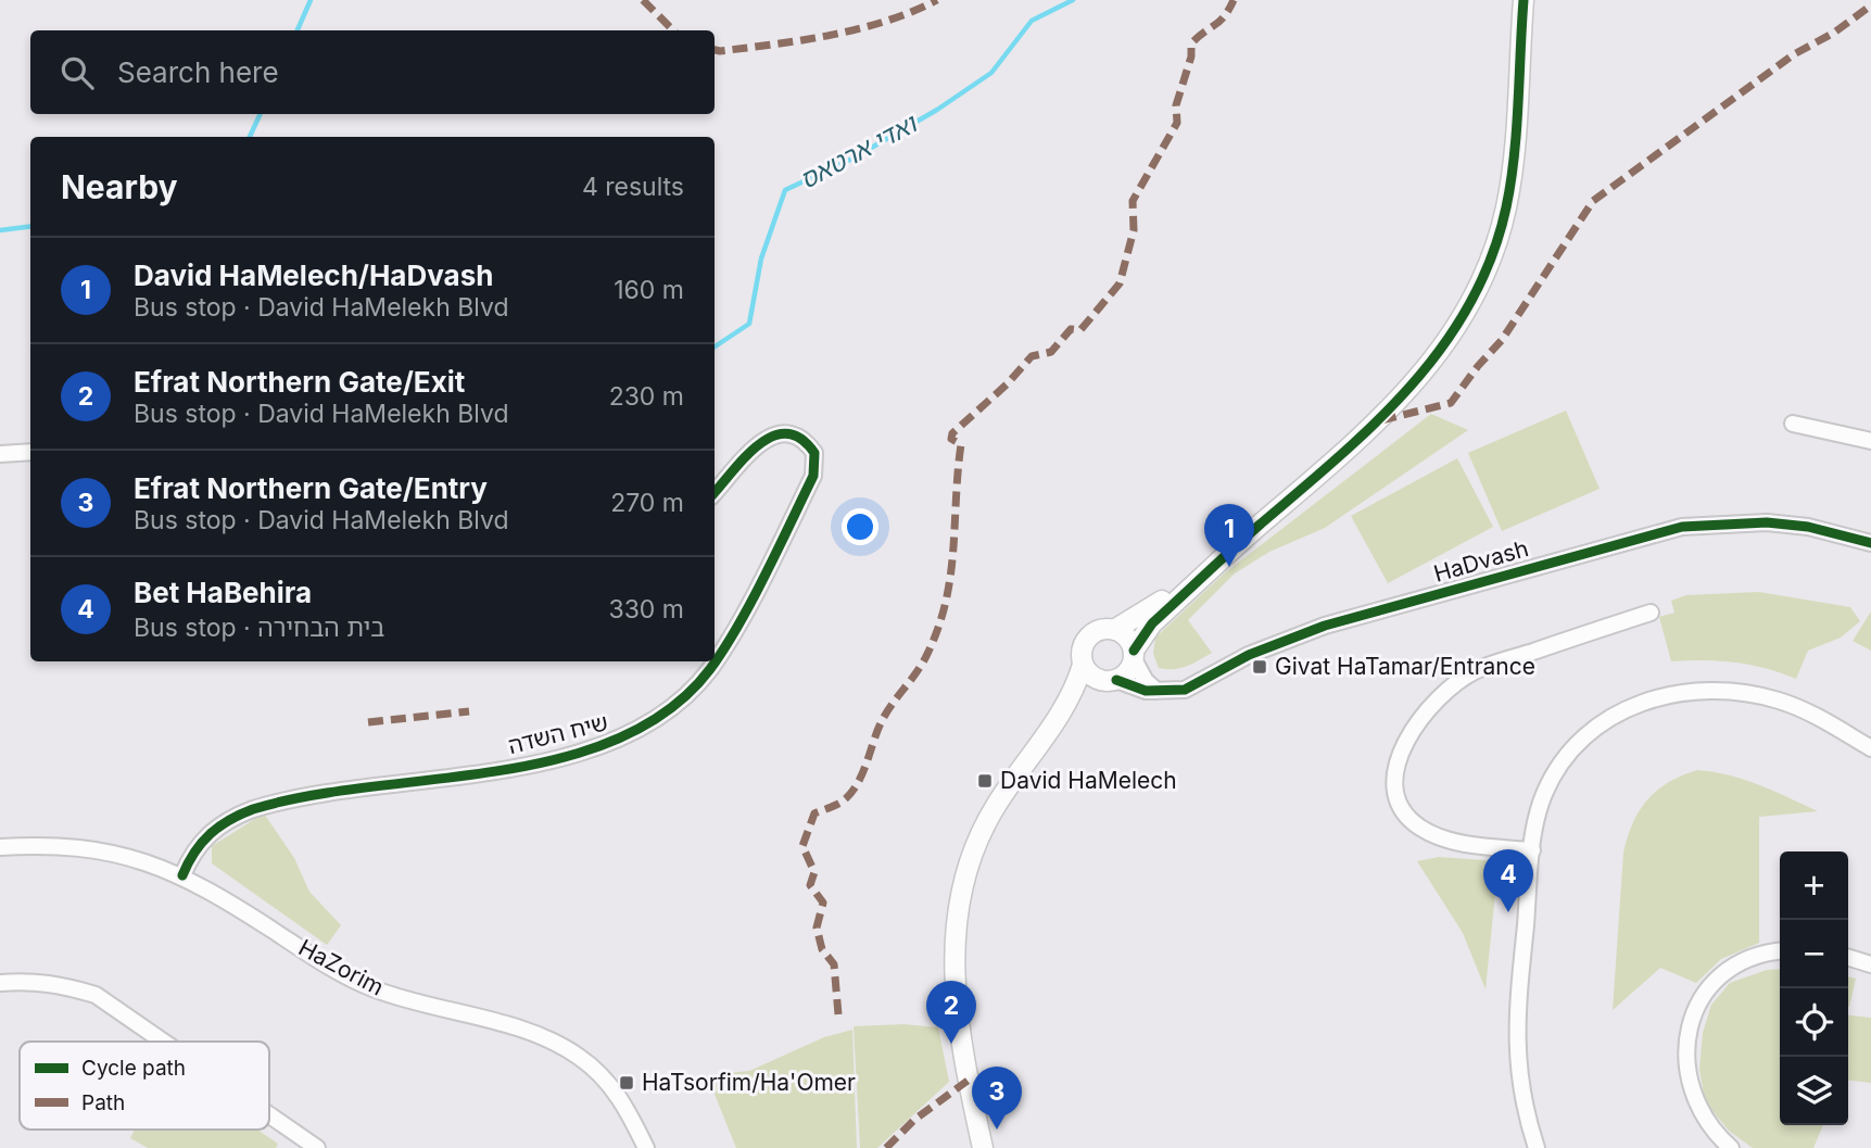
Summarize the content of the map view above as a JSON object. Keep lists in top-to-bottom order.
{
  "streets": {
    "street": ["HaDvash", "שיח השדה", "HaZorim"]
  },
  "crossings": [
    ["שיח השדה", "HaZorim"]
  ],
  "water": ["ואדי ארטאס"],
  "places": {
    "transit": ["Givat HaTamar/Entrance", "David HaMelech", "HaTsorfim/Ha'Omer"]
  },
  "legend": ["Cycle path", "Path"],
  "page": {
    "search": "Search here",
    "heading": ["Nearby", "4 results"],
    "list": [
      {
        "mark": "1",
        "name": "David HaMelech/HaDvash",
        "note": "Bus stop · David HaMelekh Blvd",
        "value": "160 m"
      },
      {
        "mark": "2",
        "name": "Efrat Northern Gate/Exit",
        "note": "Bus stop · David HaMelekh Blvd",
        "value": "230 m"
      },
      {
        "mark": "3",
        "name": "Efrat Northern Gate/Entry",
        "note": "Bus stop · David HaMelekh Blvd",
        "value": "270 m"
      },
      {
        "mark": "4",
        "name": "Bet HaBehira",
        "note": "Bus stop · בית הבחירה",
        "value": "330 m"
      }
    ],
    "pins": [
      "1",
      "4",
      "2",
      "3"
    ],
    "map_buttons": ["+", "−"]
  }
}
